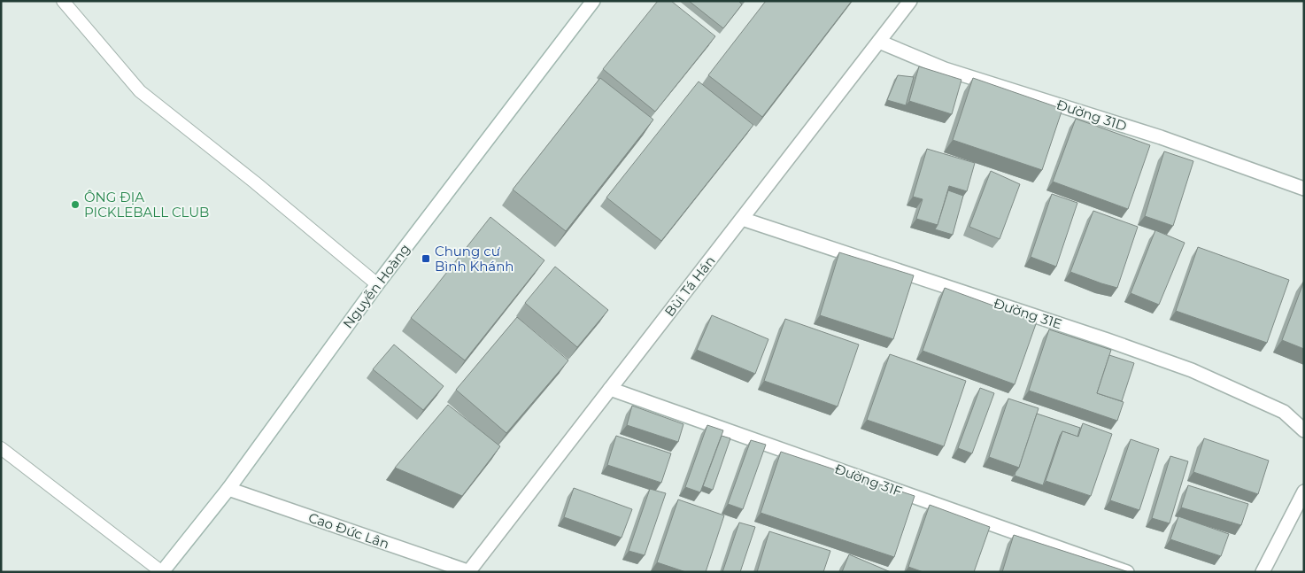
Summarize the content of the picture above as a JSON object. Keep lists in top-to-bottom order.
{
  "streets": {
    "street": [
      "Đường 31D",
      "Nguyễn Hoàng",
      "Bùi Tá Hán",
      "Đường 31E",
      "Đường 31F",
      "Cao Đức Lân"
    ]
  },
  "crossings": [
    ["Đường 31D", "Bùi Tá Hán"],
    ["Nguyễn Hoàng", "Cao Đức Lân"],
    ["Bùi Tá Hán", "Đường 31E"],
    ["Bùi Tá Hán", "Đường 31F"],
    ["Bùi Tá Hán", "Cao Đức Lân"]
  ],
  "places": {
    "other": ["ÔNG ĐỊA PICKLEBALL CLUB"],
    "transit": ["Chung cư Bình Khánh"]
  }
}
